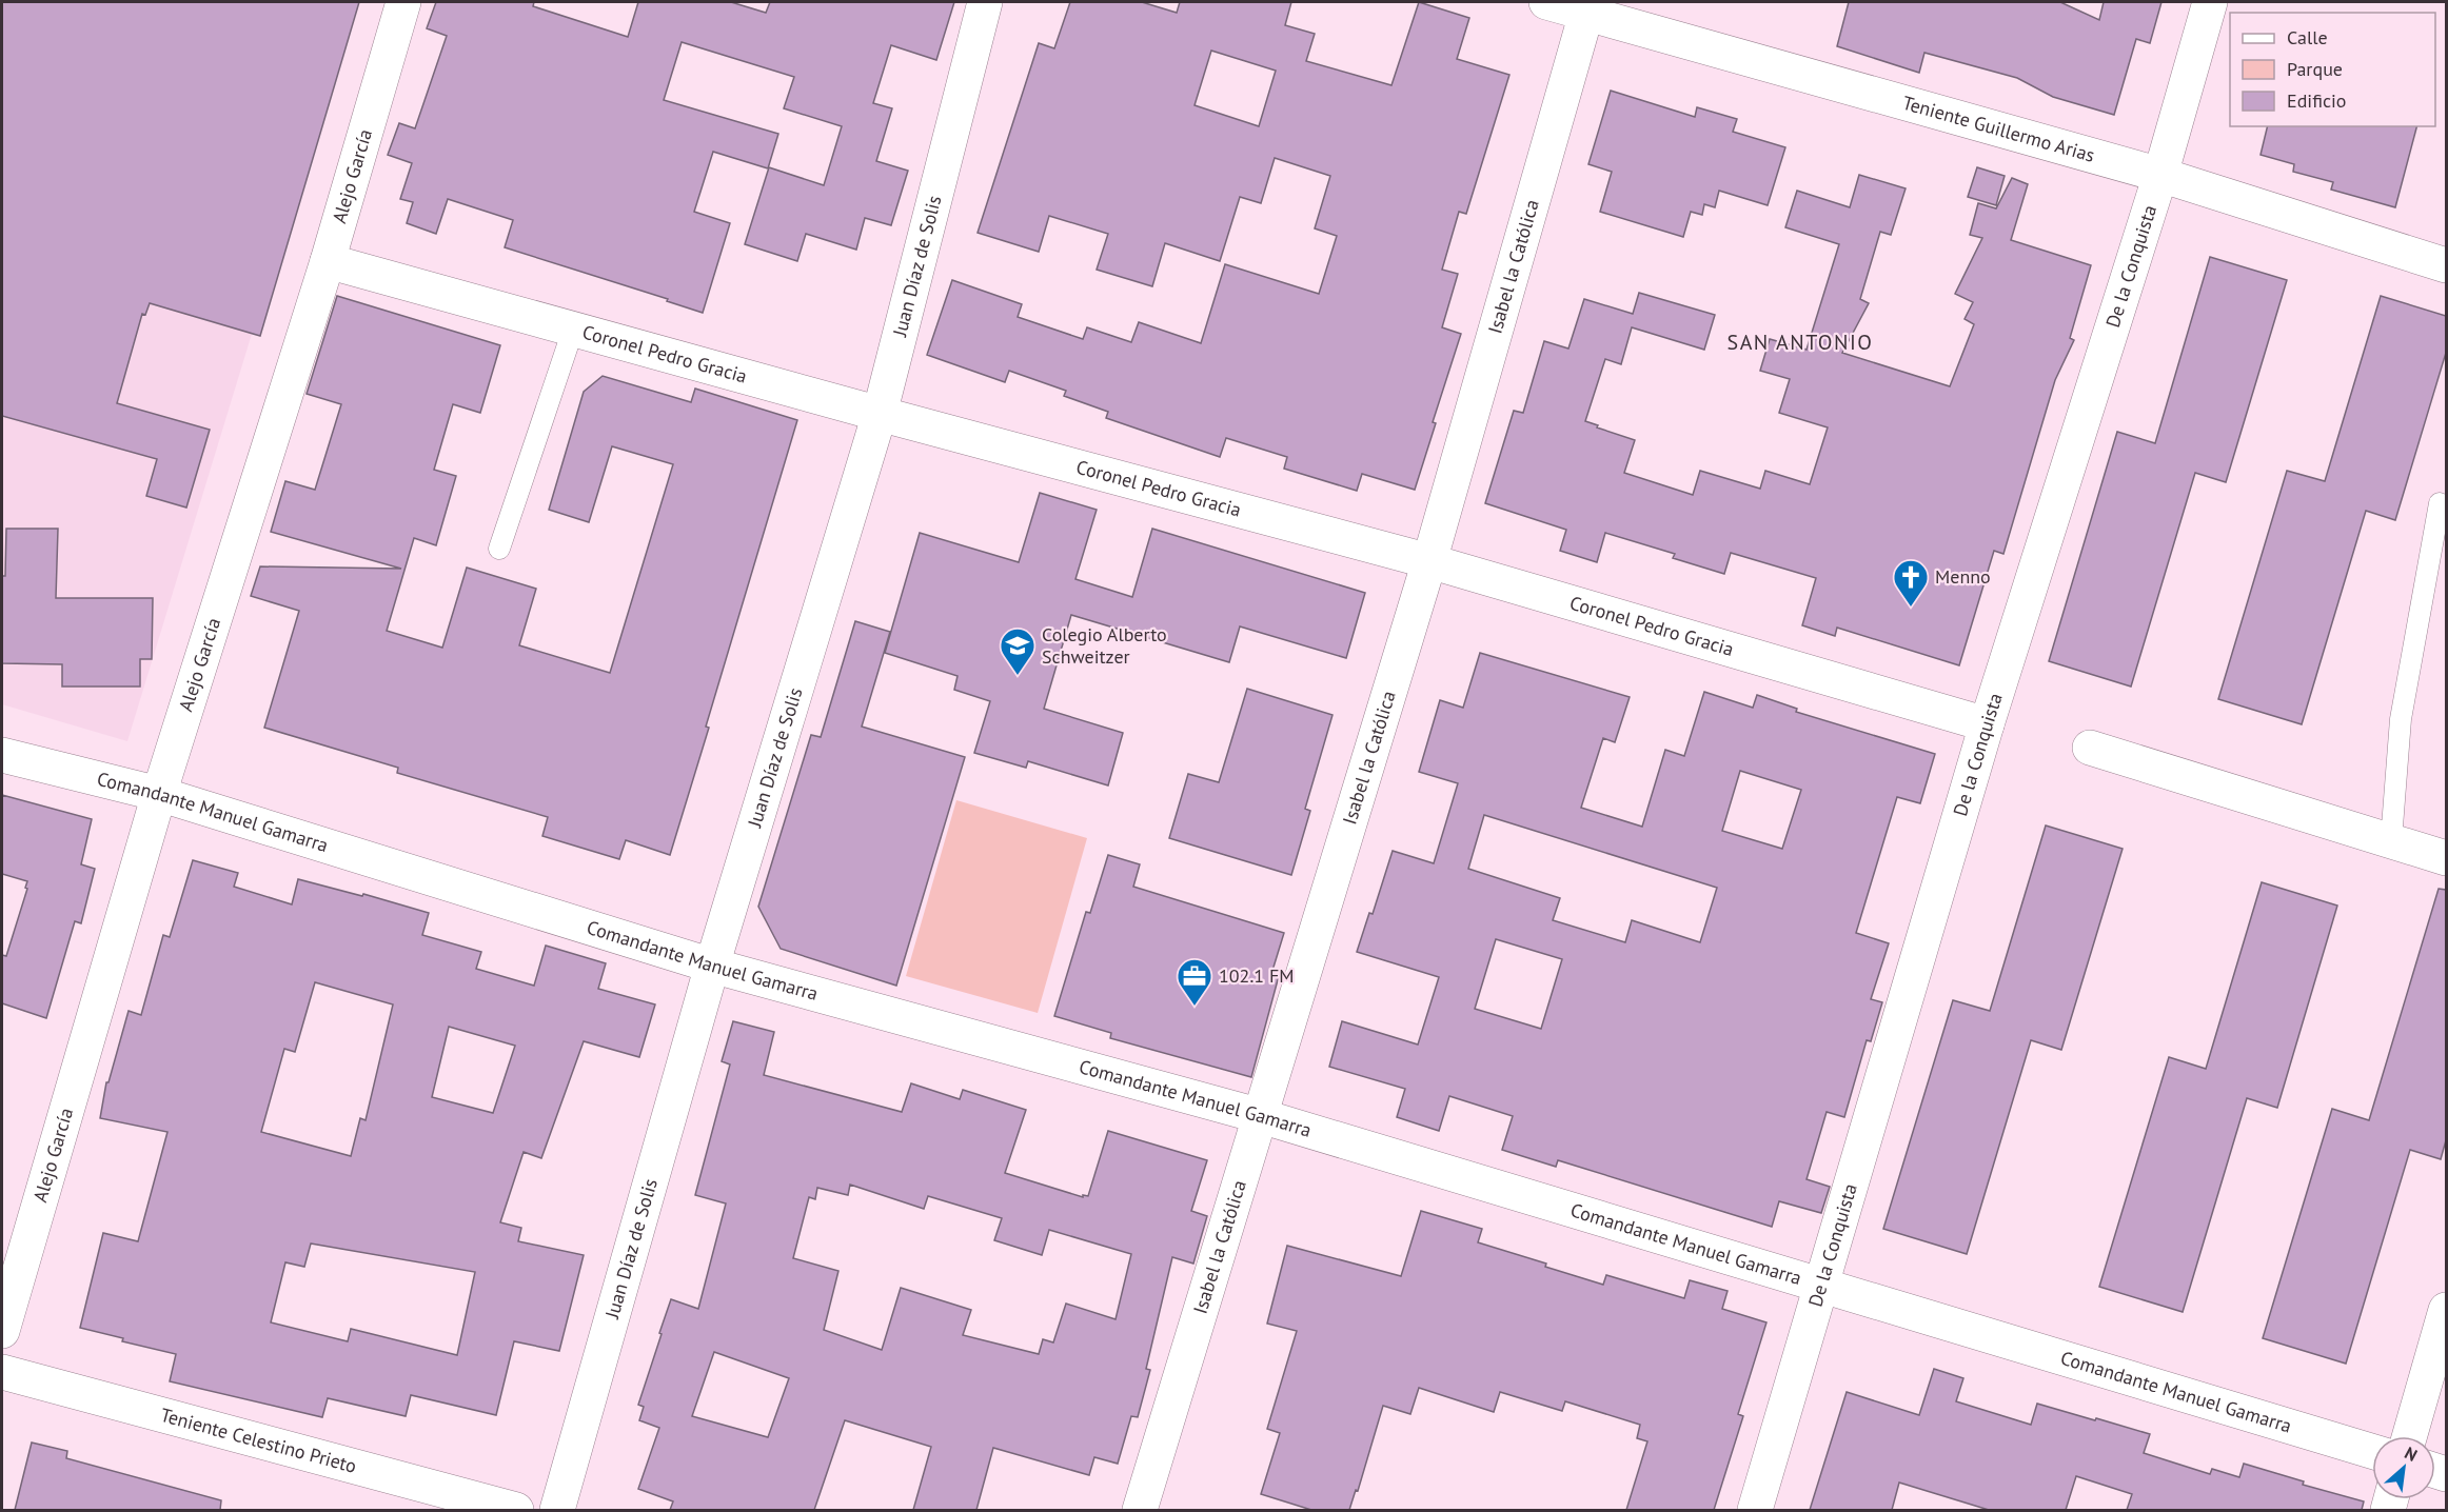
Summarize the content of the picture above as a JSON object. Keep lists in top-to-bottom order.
{
  "streets": {
    "street": [
      "Teniente Guillermo Arias",
      "Alejo García",
      "Juan Díaz de Solis",
      "Isabel la Católica",
      "De la Conquista",
      "Coronel Pedro Gracia",
      "Comandante Manuel Gamarra",
      "Teniente Celestino Prieto"
    ]
  },
  "crossings": [
    ["Teniente Guillermo Arias", "Isabel la Católica"],
    ["Teniente Guillermo Arias", "De la Conquista"],
    ["Alejo García", "Coronel Pedro Gracia"],
    ["Alejo García", "Comandante Manuel Gamarra"],
    ["Juan Díaz de Solis", "Coronel Pedro Gracia"],
    ["Juan Díaz de Solis", "Comandante Manuel Gamarra"],
    ["Isabel la Católica", "Coronel Pedro Gracia"],
    ["Isabel la Católica", "Comandante Manuel Gamarra"],
    ["De la Conquista", "Coronel Pedro Gracia"],
    ["De la Conquista", "Comandante Manuel Gamarra"]
  ],
  "districts": ["SAN ANTONIO"],
  "places": {
    "church": ["Menno"],
    "school or university": ["Colegio Alberto Schweitzer"],
    "office": ["102.1 FM"]
  },
  "legend": ["Calle", "Parque", "Edificio"],
  "north": "top right"
}
